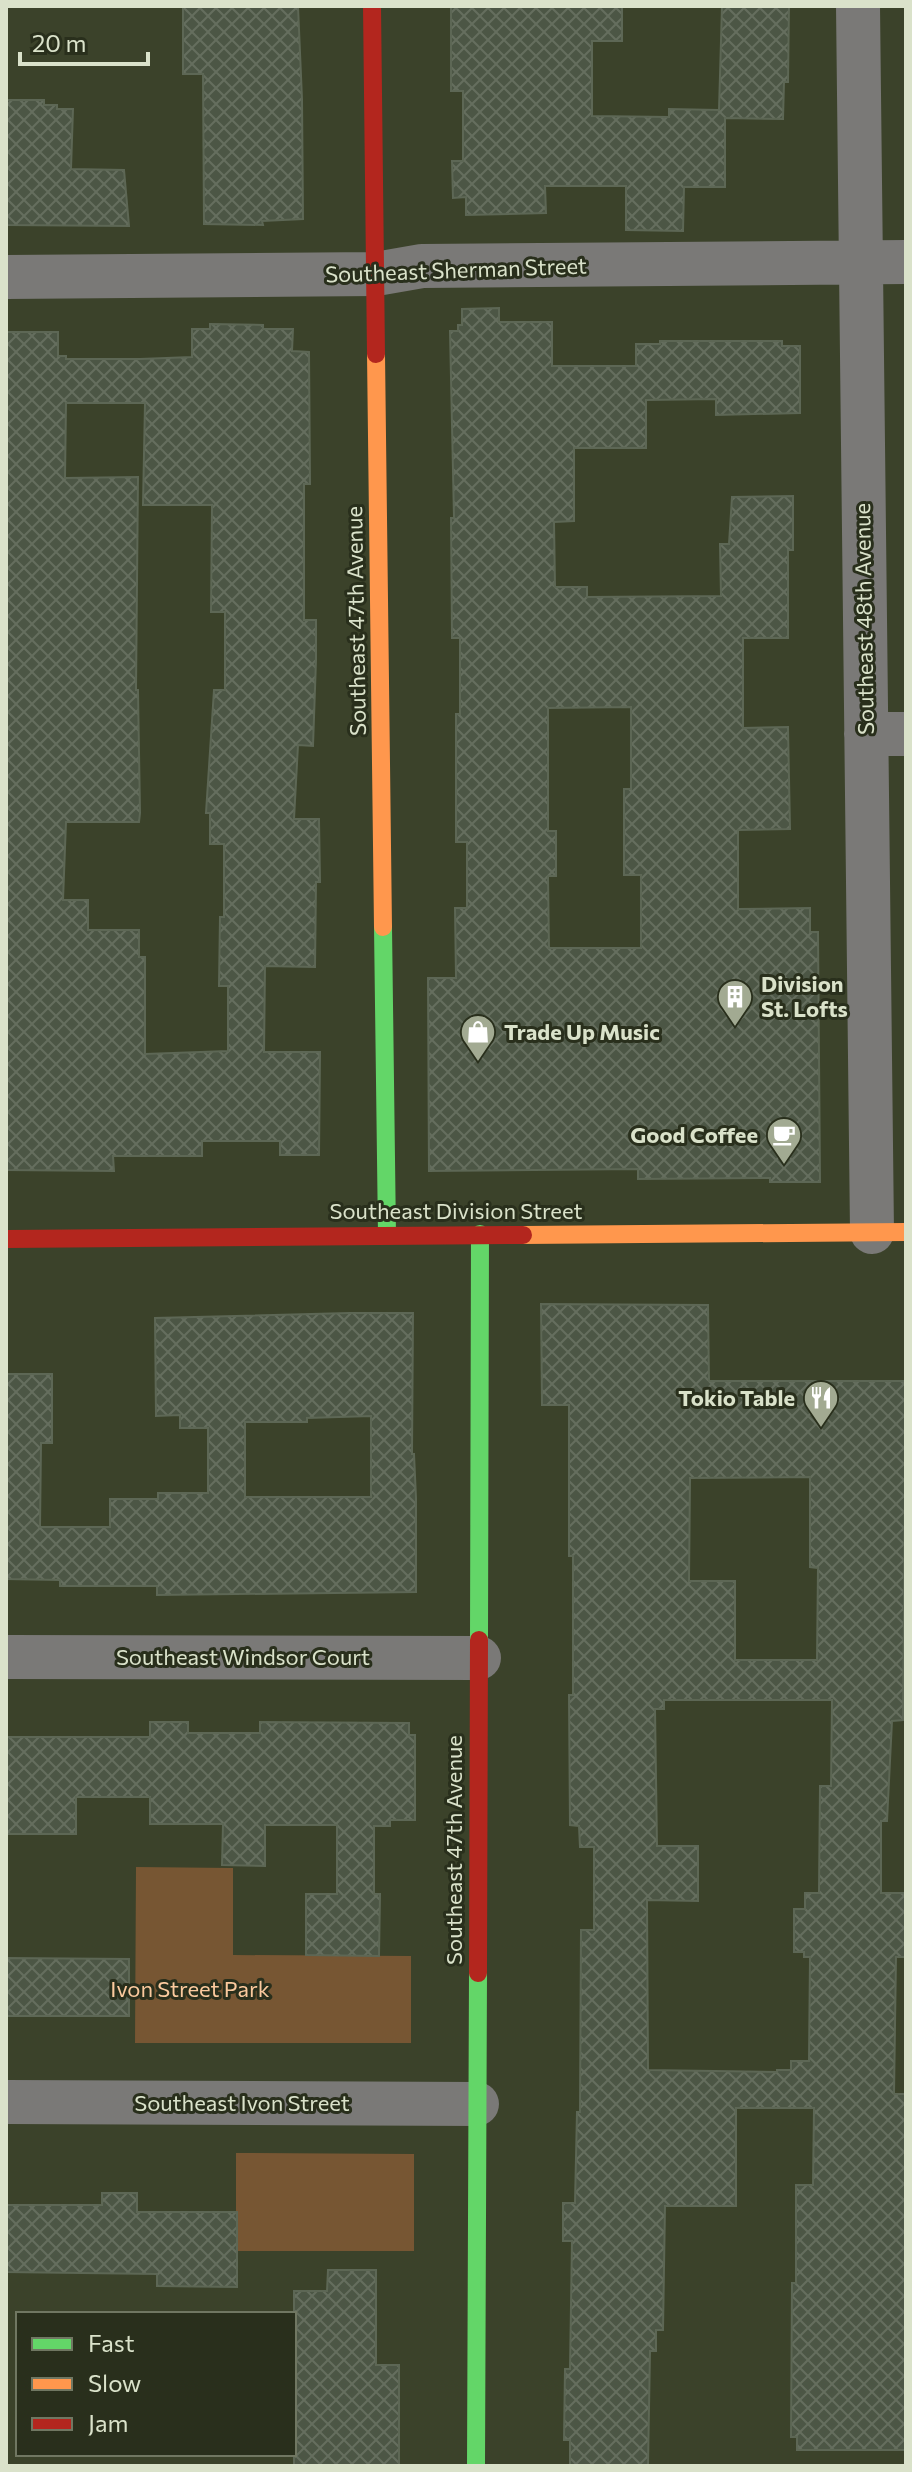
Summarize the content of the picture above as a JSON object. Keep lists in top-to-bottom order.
{
  "streets": {
    "street": [
      "Southeast Sherman Street",
      "Southeast 48th Avenue",
      "Southeast 47th Avenue",
      "Southeast Division Street",
      "Southeast Windsor Court",
      "Southeast Ivon Street"
    ]
  },
  "crossings": [
    ["Southeast Sherman Street", "Southeast 48th Avenue"],
    ["Southeast Sherman Street", "Southeast 47th Avenue"],
    ["Southeast 48th Avenue", "Southeast Division Street"],
    ["Southeast 47th Avenue", "Southeast Division Street"],
    ["Southeast 47th Avenue", "Southeast Windsor Court"],
    ["Southeast 47th Avenue", "Southeast Ivon Street"]
  ],
  "parks": ["Ivon Street Park"],
  "places": {
    "building": ["Division St. Lofts"],
    "shop": ["Trade Up Music"],
    "cafe": ["Good Coffee"],
    "restaurant": ["Tokio Table"]
  },
  "legend": ["Fast", "Slow", "Jam"],
  "scale_bar": "20 m"
}
